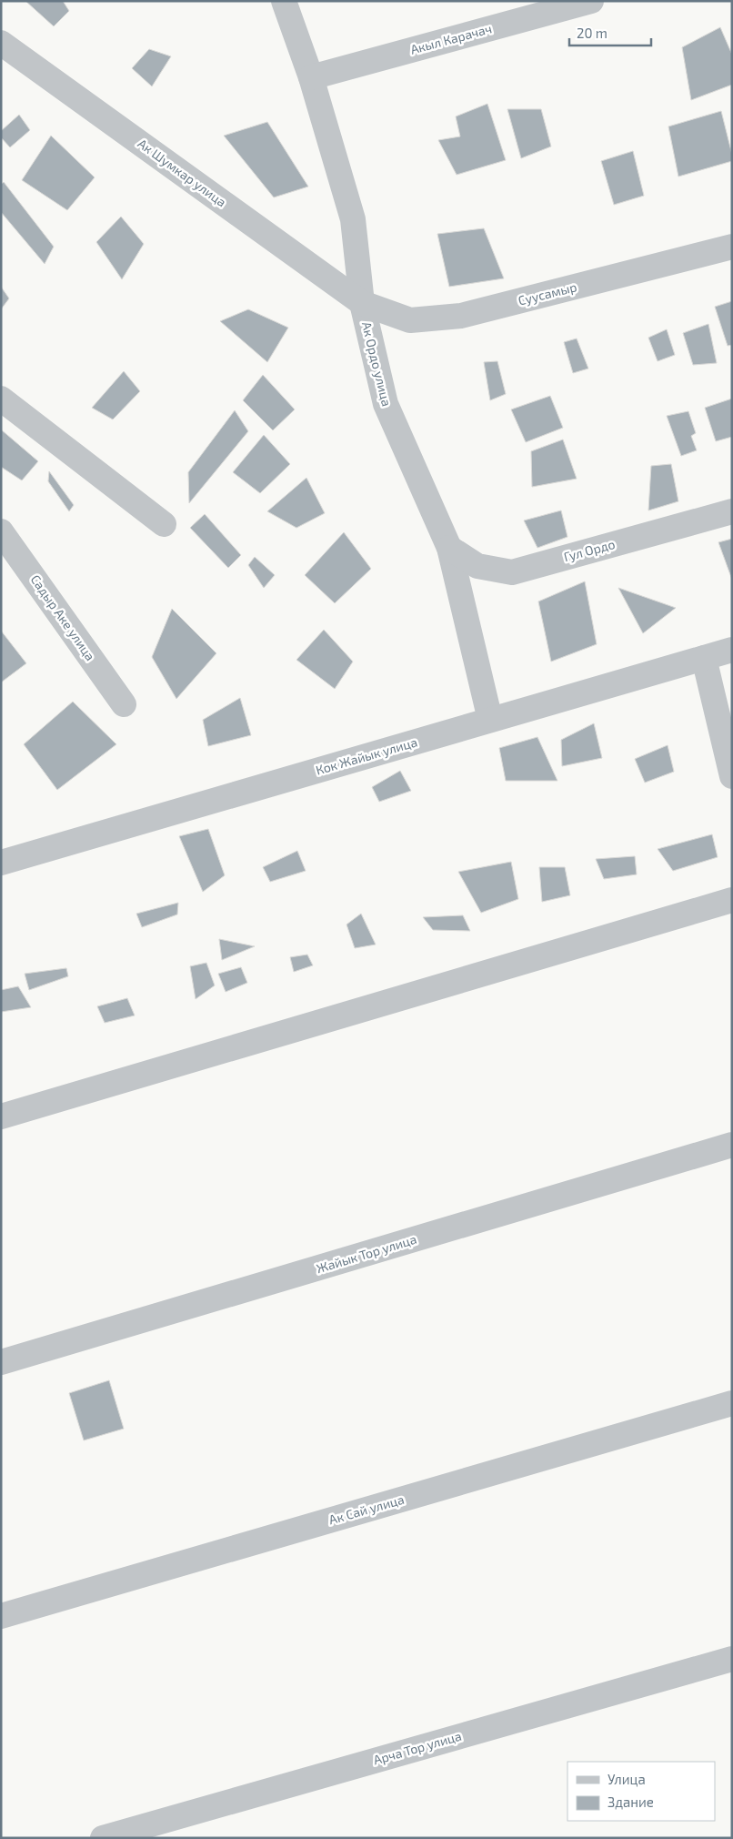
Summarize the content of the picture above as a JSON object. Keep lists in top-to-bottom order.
{
  "streets": {
    "street": [
      "Акыл Карачач",
      "Ак Шумкар улица",
      "Суусамыр",
      "Ак Ордо улица",
      "Гул Ордо",
      "Садыр Аке улица",
      "Кок Жайык улица",
      "Жайык Тор улица",
      "Ак Сай улица",
      "Арча Тор улица"
    ]
  },
  "crossings": [
    ["Акыл Карачач", "Ак Ордо улица"],
    ["Ак Шумкар улица", "Суусамыр"],
    ["Ак Шумкар улица", "Ак Ордо улица"],
    ["Суусамыр", "Ак Ордо улица"],
    ["Ак Ордо улица", "Гул Ордо"],
    ["Ак Ордо улица", "Кок Жайык улица"]
  ],
  "legend": ["Улица", "Здание"],
  "scale_bar": "20 m"
}
